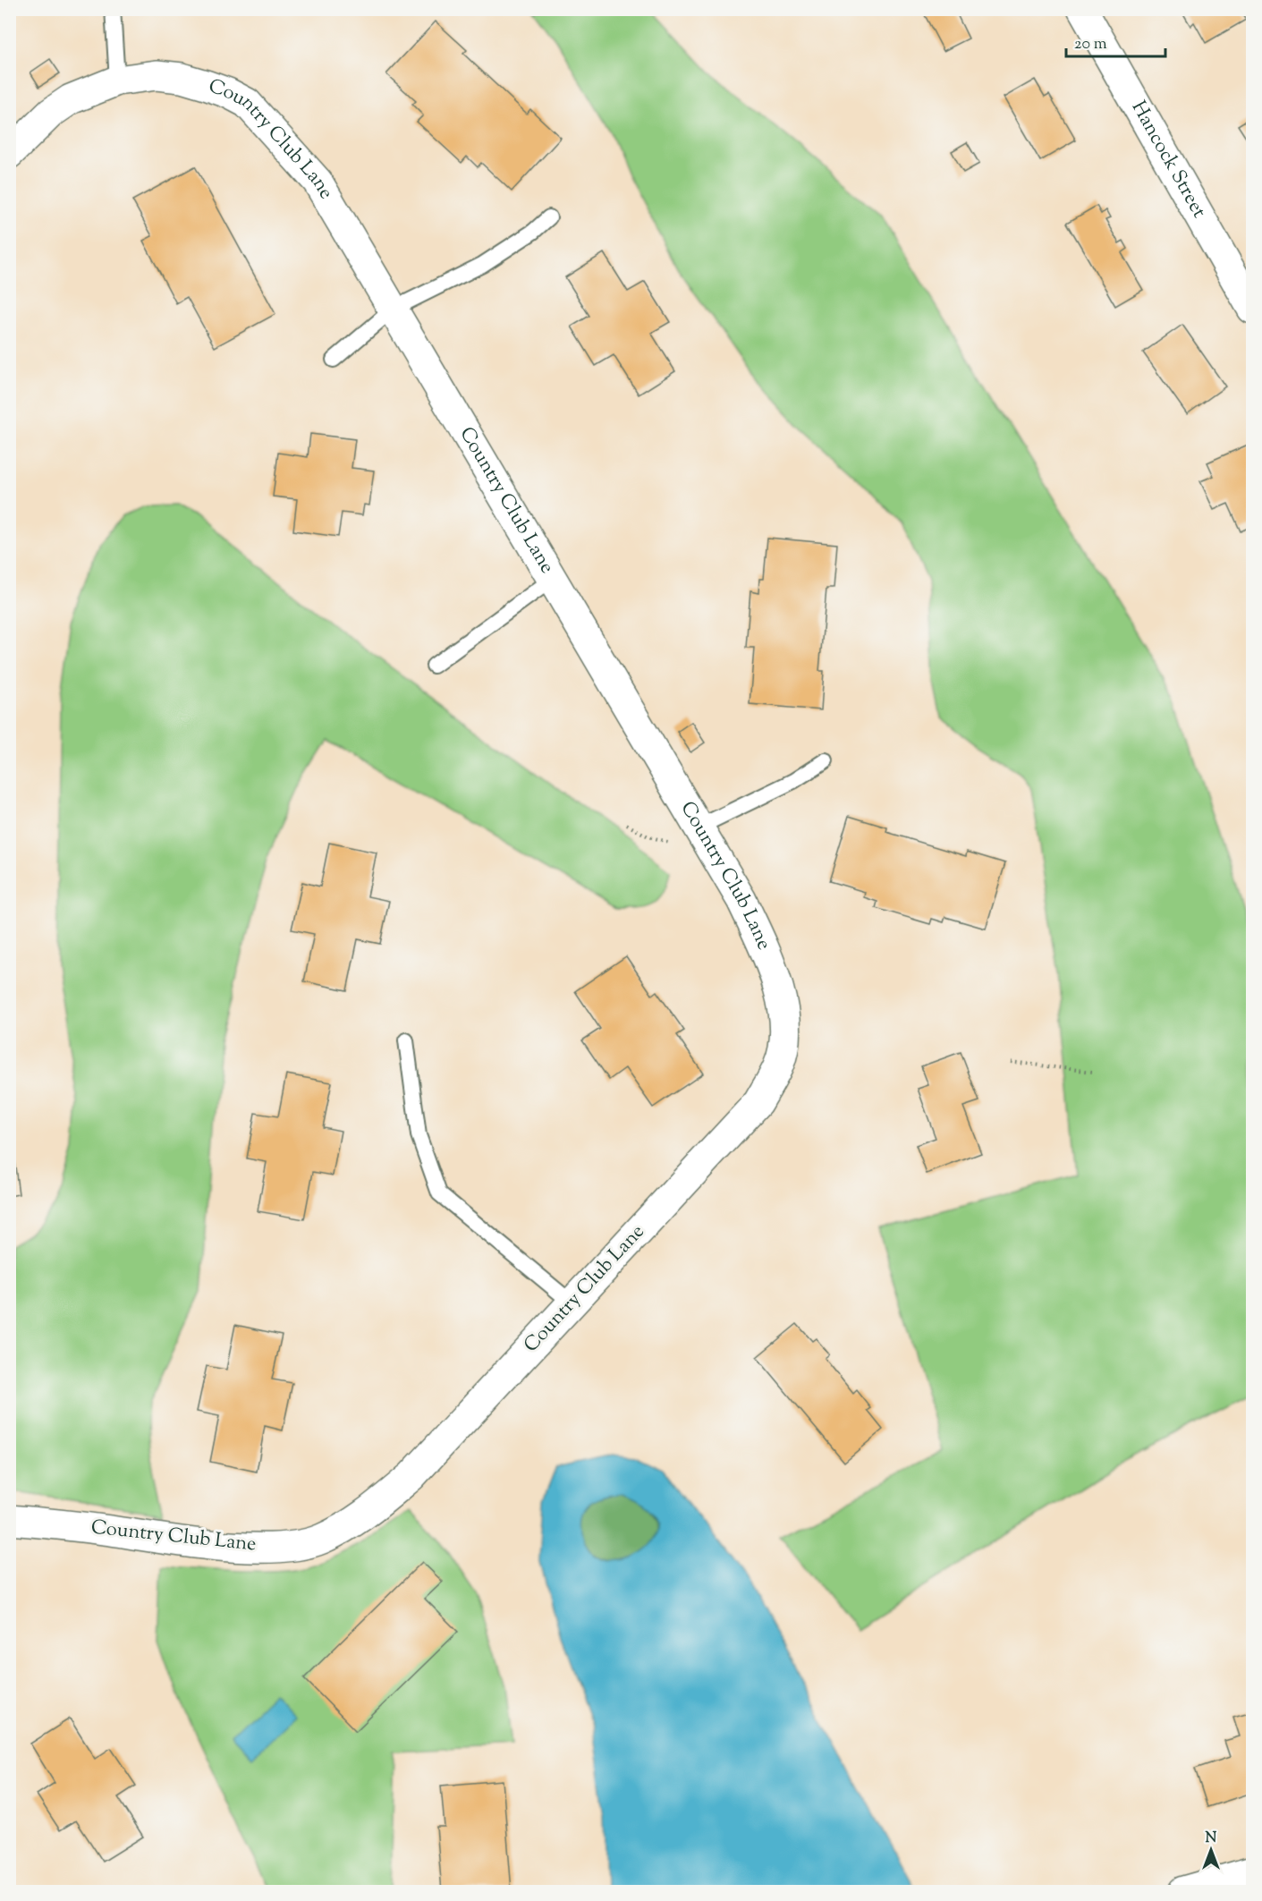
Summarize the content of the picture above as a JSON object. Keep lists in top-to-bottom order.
{
  "streets": {
    "street": ["Country Club Lane", "Hancock Street"]
  },
  "scale_bar": "20 m",
  "north": "top"
}
